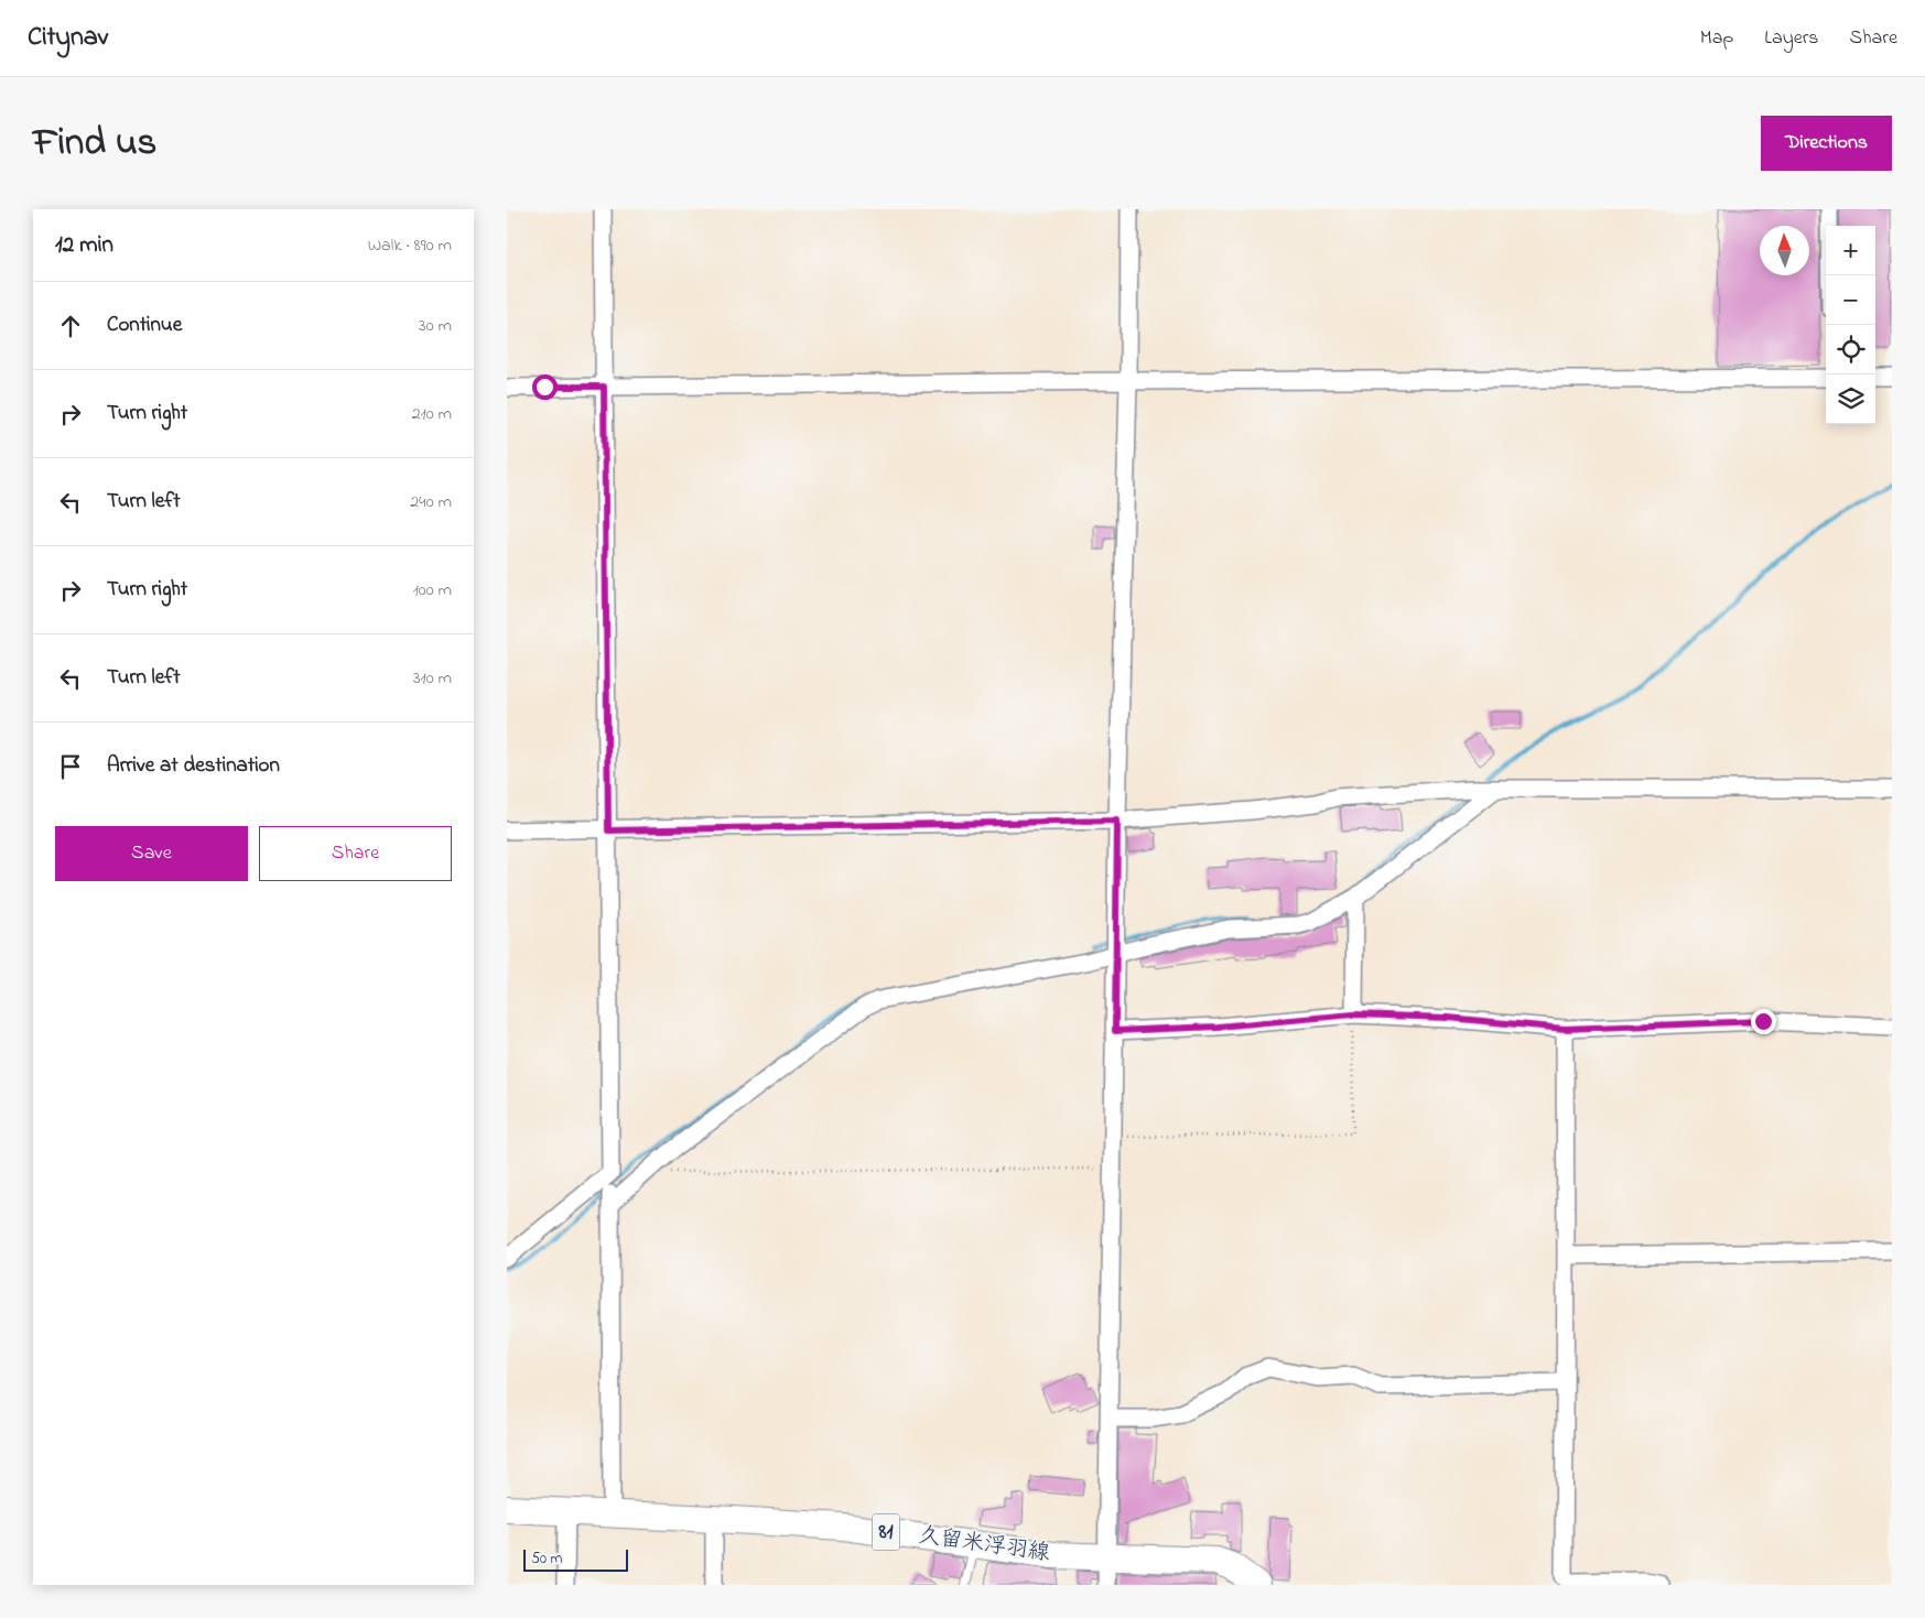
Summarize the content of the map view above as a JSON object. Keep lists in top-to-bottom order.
{
  "streets": {
    "main road": ["81", "久留米浮羽線"]
  },
  "scale_bar": "50 m",
  "north": "top",
  "page": {
    "header": "Citynav",
    "nav": ["Map", "Layers", "Share"],
    "title": "Find us",
    "buttons": [
      "Directions",
      ["Save", "Share"]
    ],
    "heading": ["12 min", "Walk · 890 m"],
    "map_buttons": ["+", "−"],
    "list": [
      ["Continue", "30 m"],
      ["Turn right", "210 m"],
      ["Turn left", "240 m"],
      ["Turn right", "100 m"],
      ["Turn left", "310 m"],
      "Arrive at destination"
    ],
    "scale": "50 m"
  }
}
